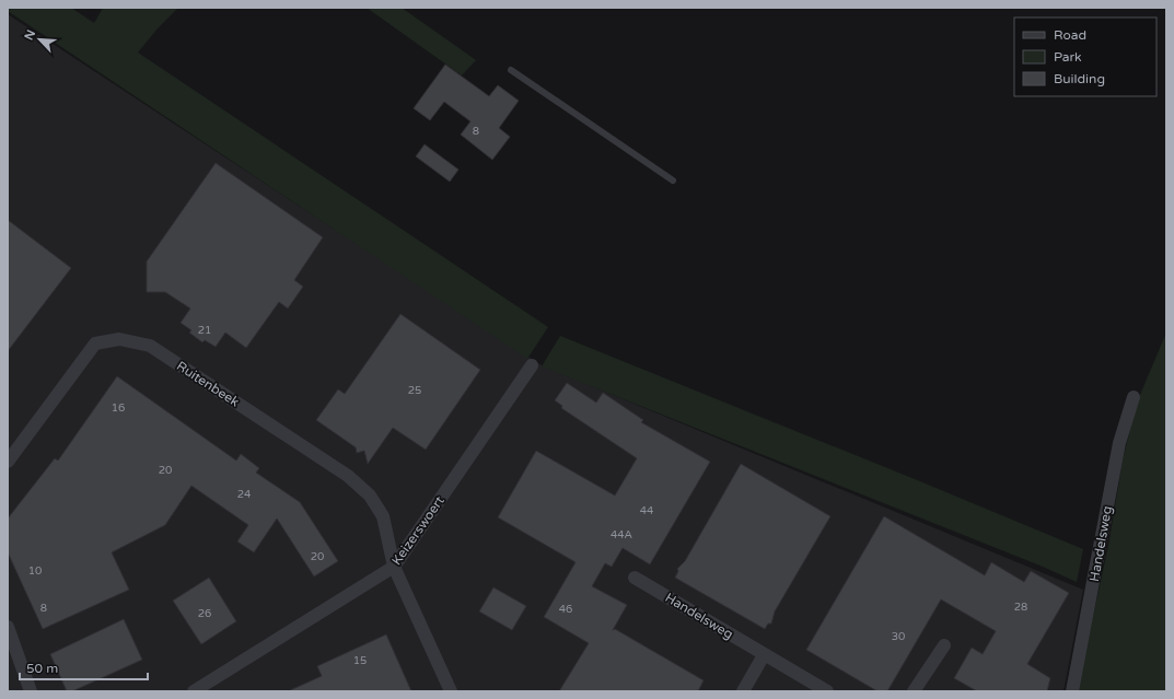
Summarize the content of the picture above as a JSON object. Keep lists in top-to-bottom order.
{
  "streets": {
    "street": ["Ruitenbeek", "Keizerswoert", "Handelsweg"]
  },
  "crossings": [
    ["Ruitenbeek", "Keizerswoert"]
  ],
  "house_numbers": [
    "8",
    "21",
    "25",
    "16",
    "20",
    "24",
    "44",
    "44A",
    "20",
    "10",
    "28",
    "8",
    "46",
    "26",
    "30",
    "15"
  ],
  "legend": ["Road", "Park", "Building"],
  "scale_bar": "50 m",
  "north": "top left"
}
